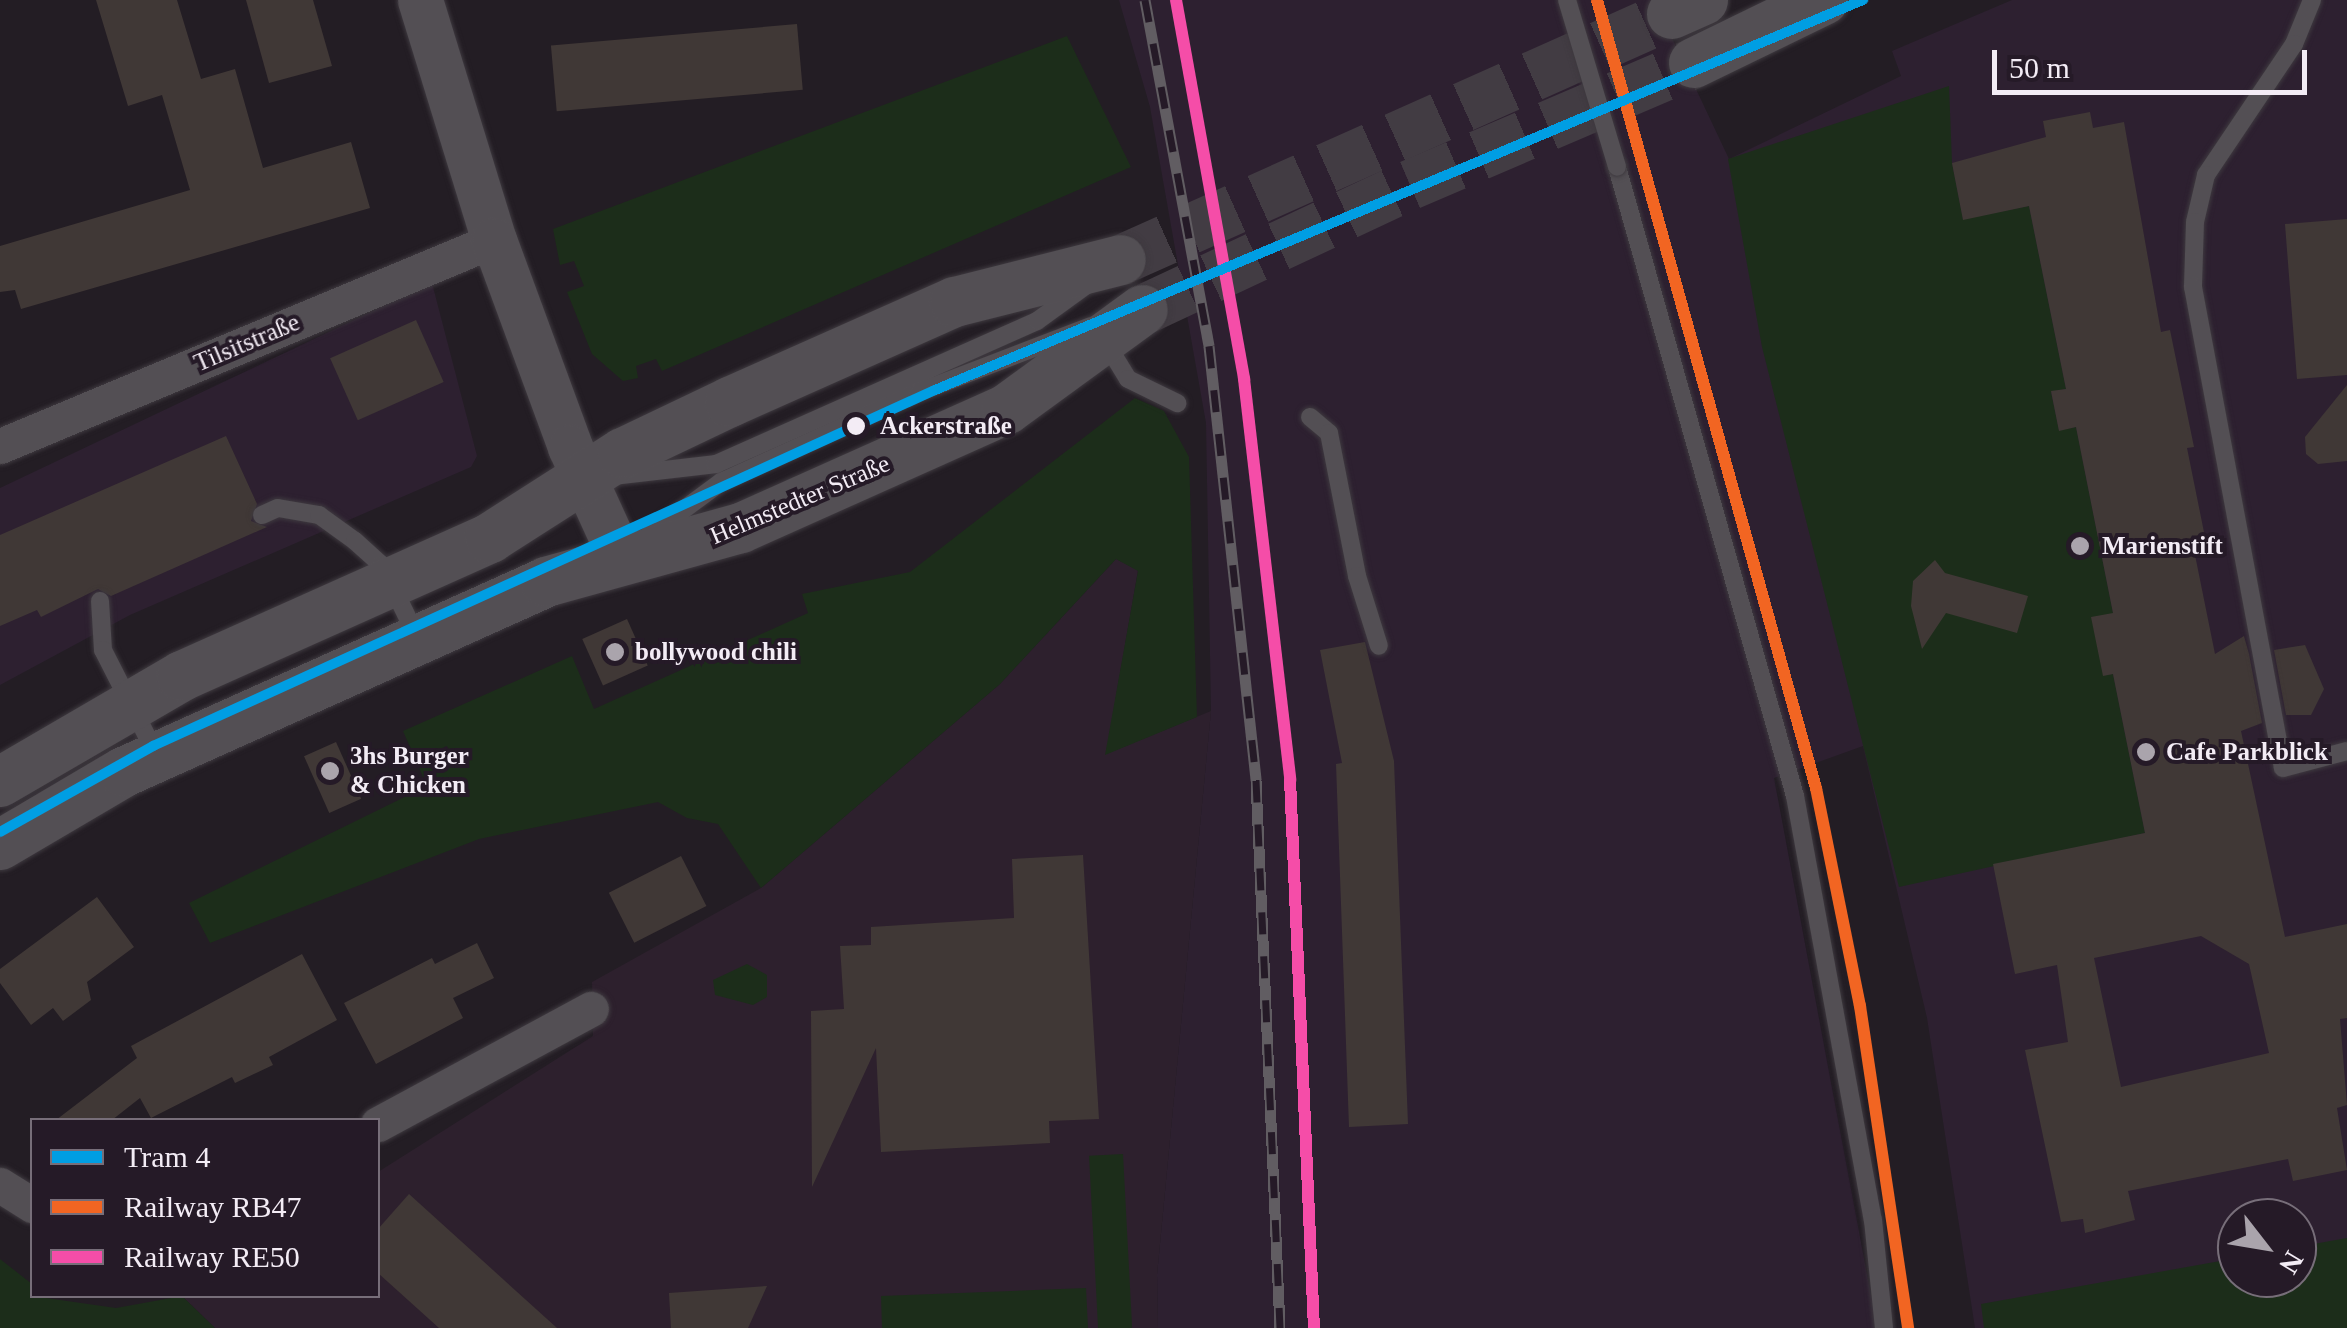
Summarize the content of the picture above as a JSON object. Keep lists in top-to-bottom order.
{
  "streets": {
    "main road": ["Helmstedter Straße"],
    "street": ["Tilsitstraße"]
  },
  "places": [
    "Ackerstraße",
    "Marienstift",
    "bollywood chili",
    "Cafe Parkblick",
    "3hs Burger & Chicken"
  ],
  "lines": ["tram line 4", "rail line RB47", "rail line RE50"],
  "legend": ["Tram 4", "Railway RB47", "Railway RE50"],
  "scale_bar": "50 m",
  "north": "bottom right"
}
